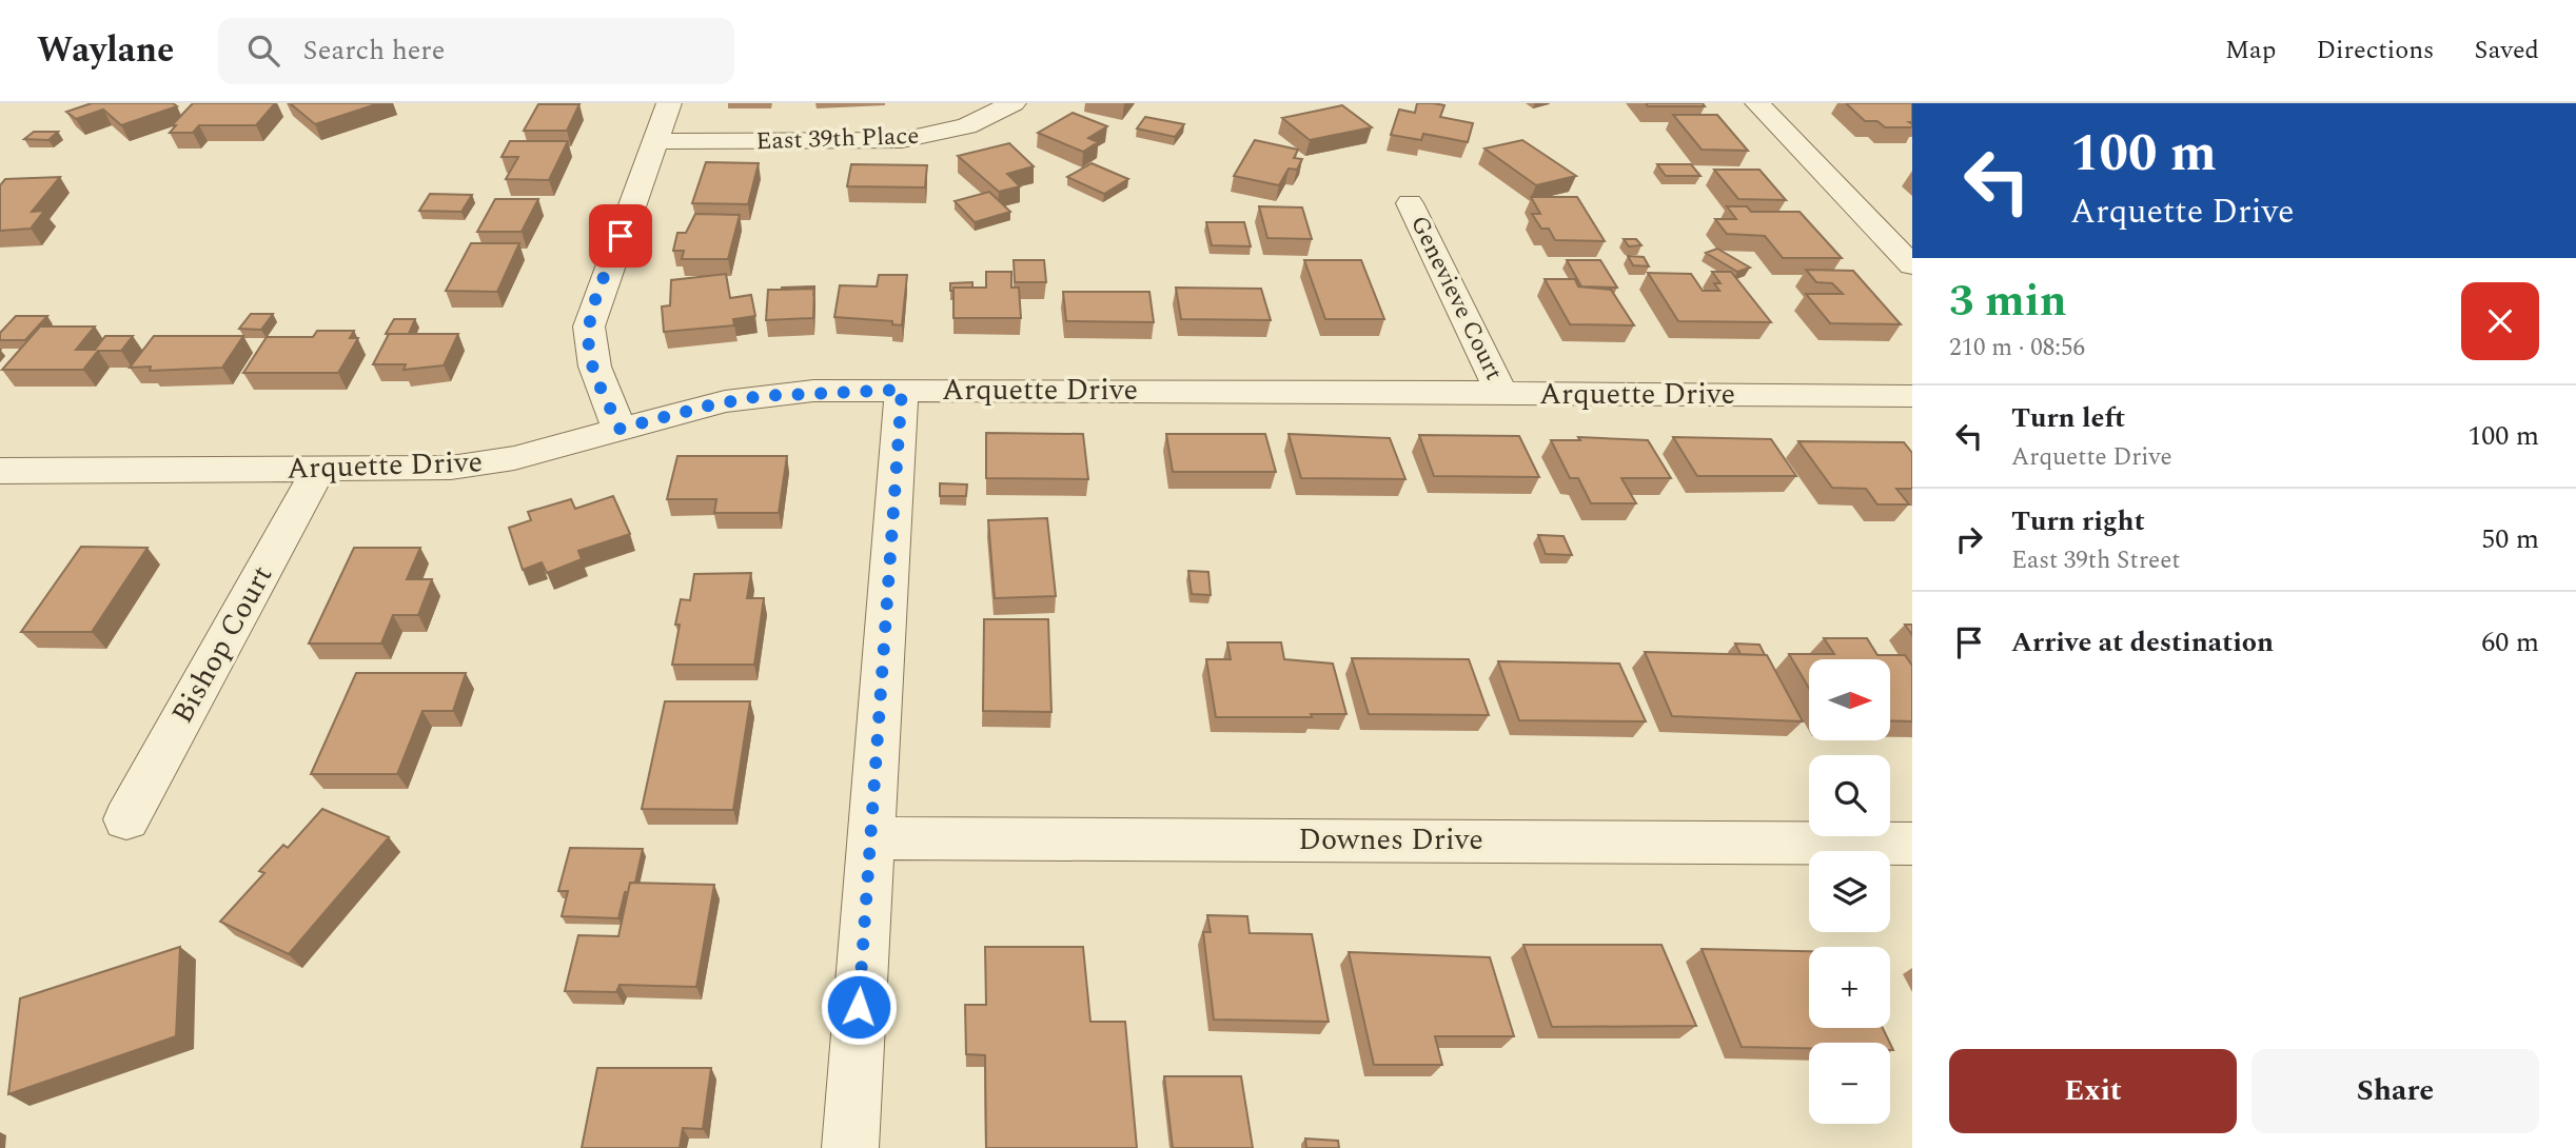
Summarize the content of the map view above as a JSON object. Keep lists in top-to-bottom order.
{
  "streets": {
    "street": [
      "East 39th Place",
      "Genevieve Court",
      "Arquette Drive",
      "Bishop Court",
      "Downes Drive"
    ]
  },
  "crossings": [
    ["Genevieve Court", "Arquette Drive"],
    ["Arquette Drive", "Bishop Court"]
  ],
  "north": "right",
  "page": {
    "header": "Waylane",
    "search": "Search here",
    "nav": ["Map", "Directions", "Saved"],
    "turn": ["100 m", "Arquette Drive"],
    "heading": ["3 min", "210 m · 08:56"],
    "list": [
      {
        "name": "Turn left",
        "note": "Arquette Drive",
        "value": "100 m"
      },
      {
        "name": "Turn right",
        "note": "East 39th Street",
        "value": "50 m"
      },
      {
        "name": "Arrive at destination",
        "value": "60 m"
      }
    ],
    "map_buttons": ["+", "−"],
    "buttons": ["Exit", "Share"]
  }
}
